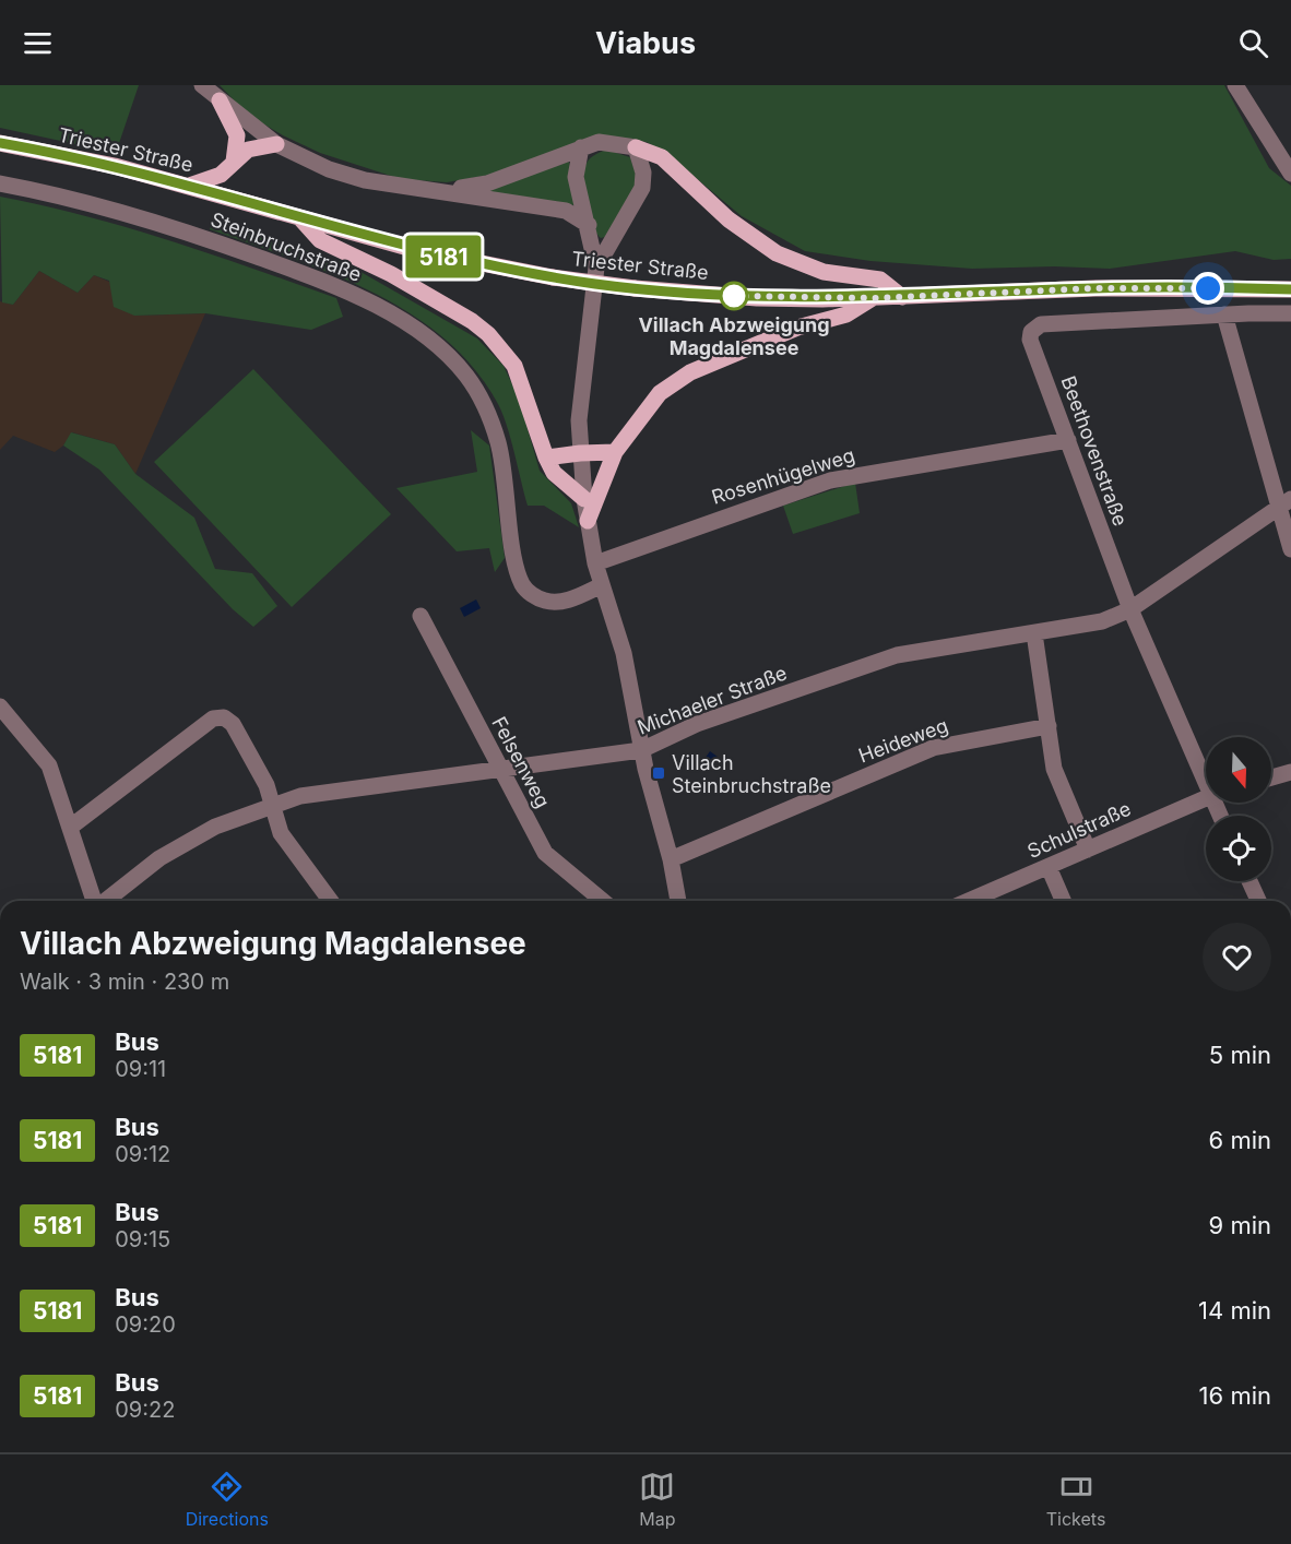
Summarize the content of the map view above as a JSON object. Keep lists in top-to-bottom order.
{
  "streets": {
    "main road": ["Triester Straße"],
    "street": [
      "Steinbruchstraße",
      "Beethovenstraße",
      "Rosenhügelweg",
      "Michaeler Straße",
      "Heideweg",
      "Felsenweg",
      "Schulstraße"
    ]
  },
  "crossings": [
    ["Beethovenstraße", "Rosenhügelweg"],
    ["Beethovenstraße", "Michaeler Straße"],
    ["Michaeler Straße", "Felsenweg"]
  ],
  "places": {
    "other": ["Villach Abzweigung Magdalensee"],
    "transit": ["Villach Steinbruchstraße"]
  },
  "lines": ["bus line 5181"],
  "north": "bottom",
  "page": {
    "header": "Viabus",
    "on_map": "5181",
    "heading": ["Villach Abzweigung Magdalensee", "Walk · 3 min · 230 m"],
    "list": [
      {
        "mark": "5181",
        "name": "Bus",
        "note": "09:11",
        "value": "5 min"
      },
      {
        "mark": "5181",
        "name": "Bus",
        "note": "09:12",
        "value": "6 min"
      },
      {
        "mark": "5181",
        "name": "Bus",
        "note": "09:15",
        "value": "9 min"
      },
      {
        "mark": "5181",
        "name": "Bus",
        "note": "09:20",
        "value": "14 min"
      },
      {
        "mark": "5181",
        "name": "Bus",
        "note": "09:22",
        "value": "16 min"
      }
    ],
    "tabs": ["Directions", "Map", "Tickets"]
  }
}
